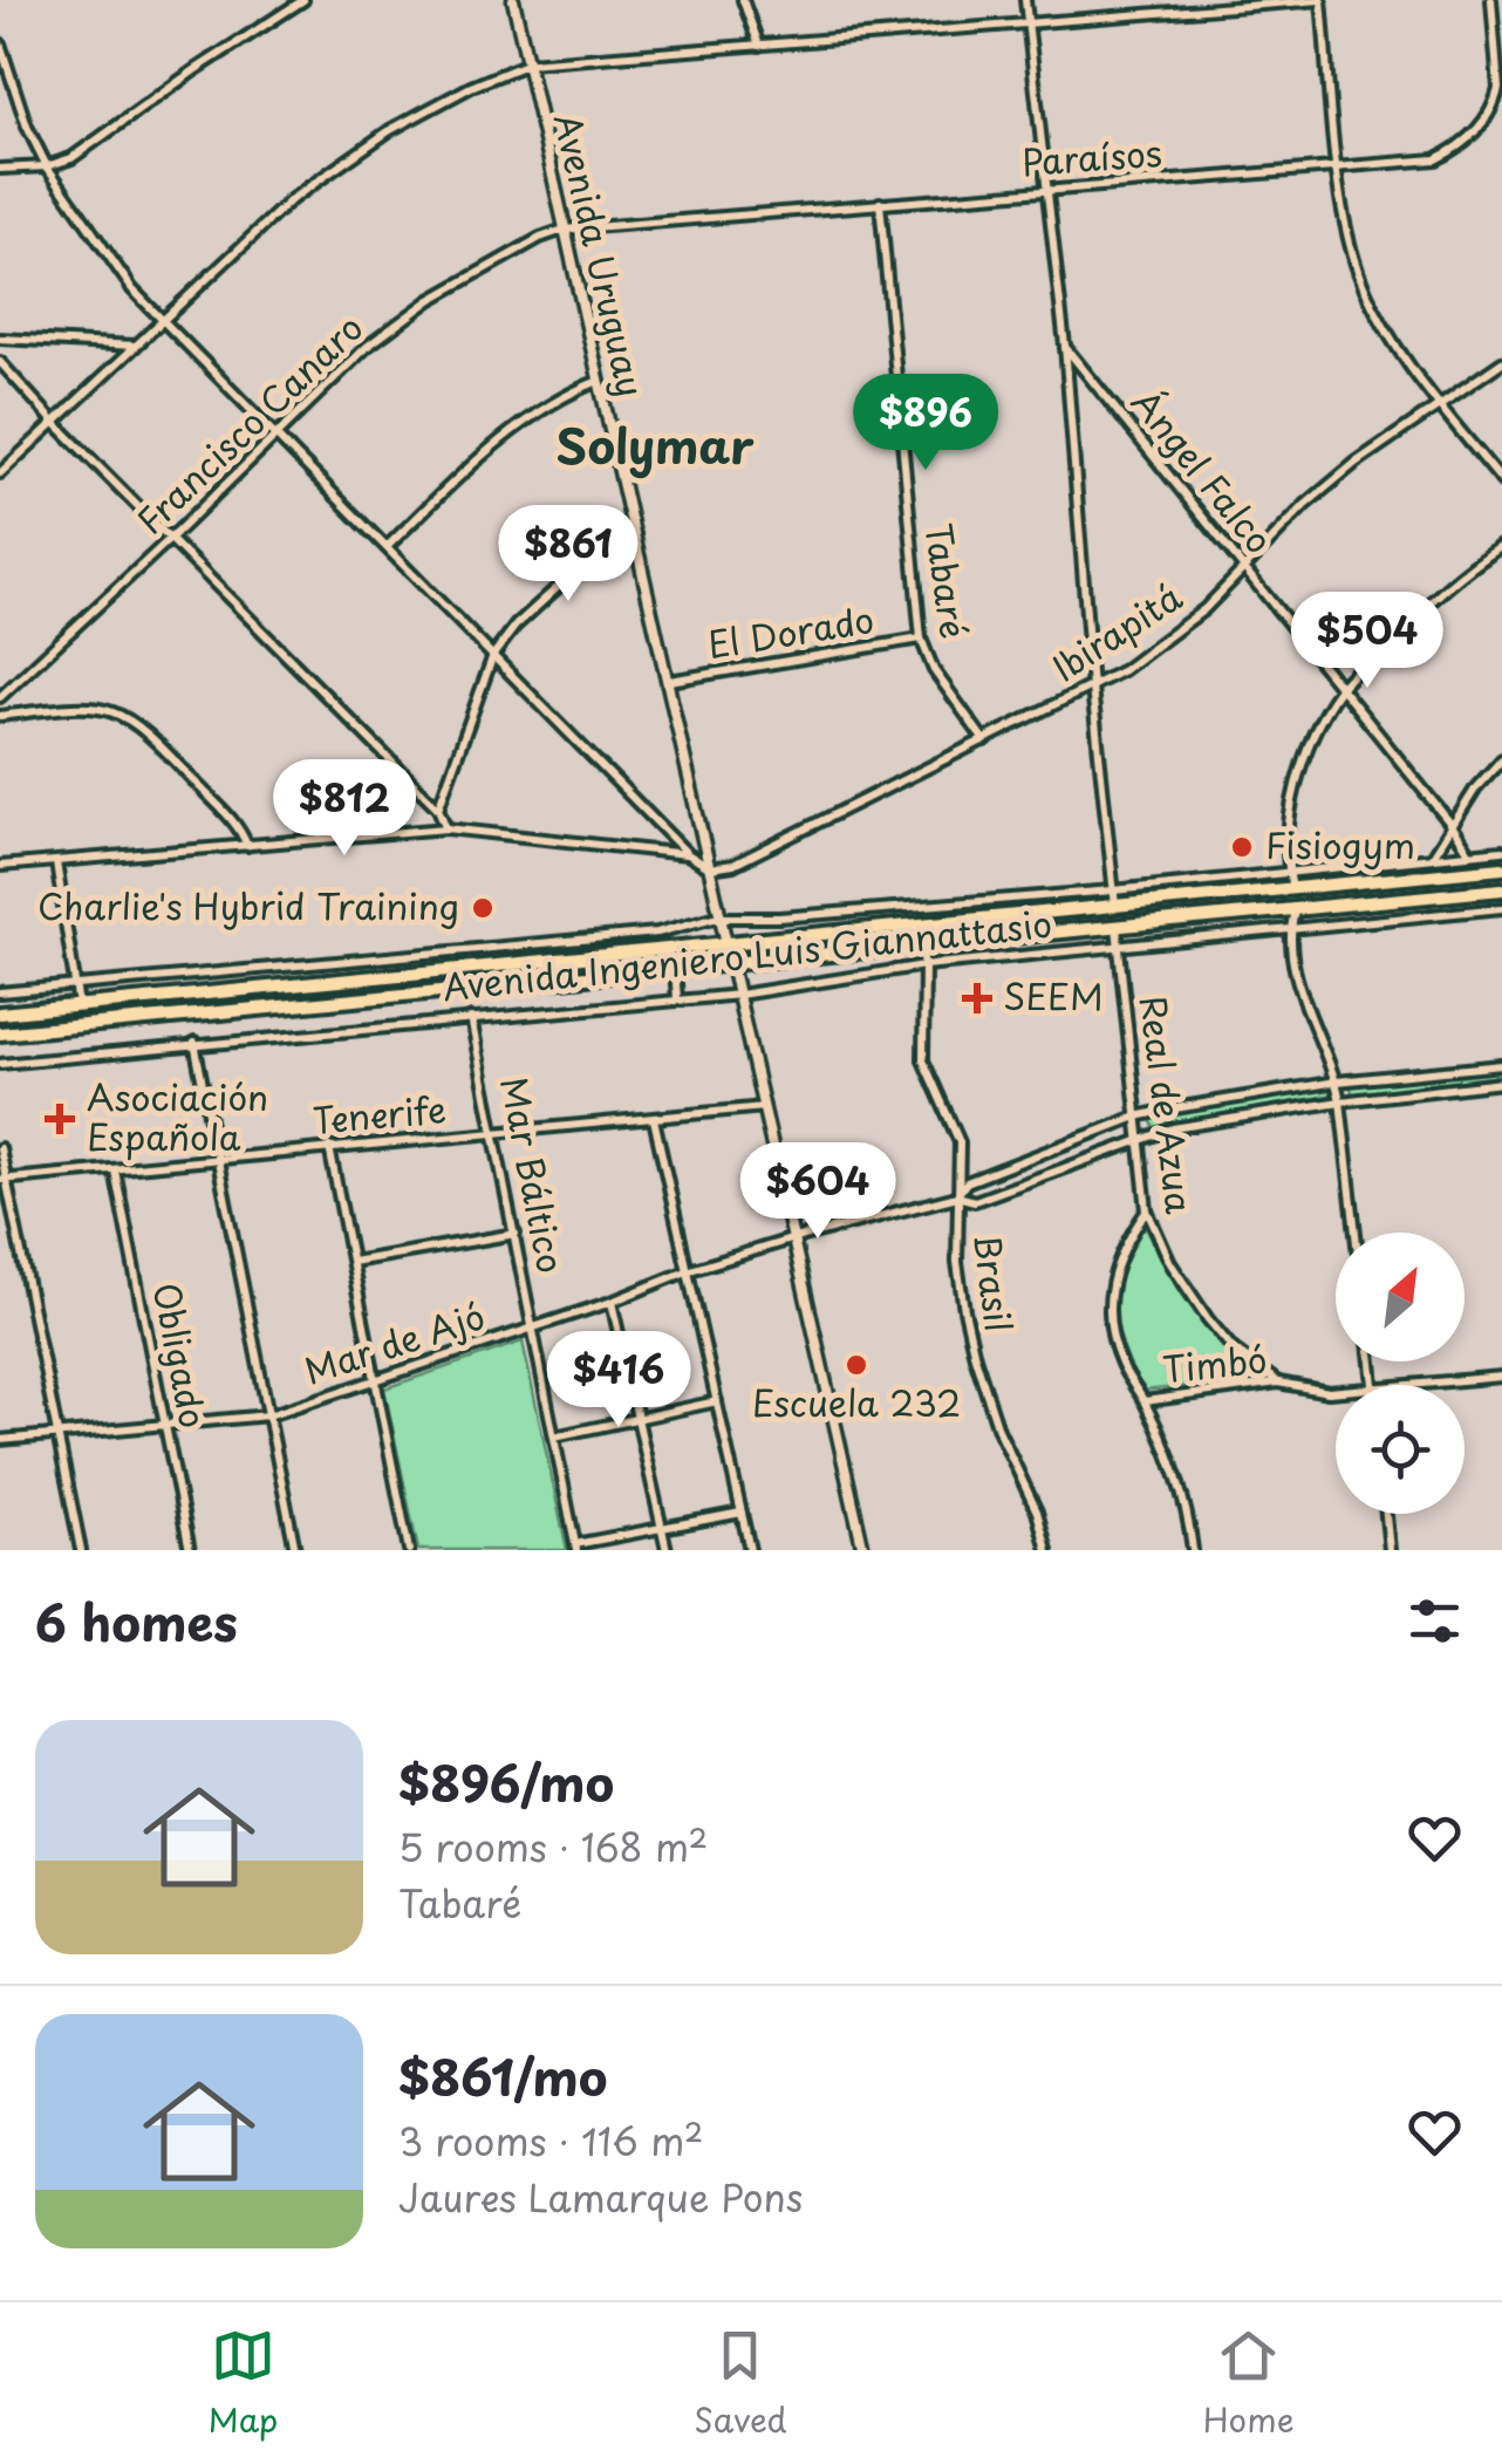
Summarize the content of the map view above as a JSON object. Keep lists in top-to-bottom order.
{
  "streets": {
    "main road": ["Avenida Ingeniero Luis Giannattasio"],
    "street": [
      "Paraísos",
      "Avenida Uruguay",
      "Francisco Canaro",
      "Ángel Falco",
      "Tabaré",
      "El Dorado",
      "Ibirapitá",
      "Real de Azua",
      "Tenerife",
      "Mar Báltico",
      "Brasil",
      "Mar de Ajó",
      "Obligado",
      "Timbó"
    ]
  },
  "crossings": [
    ["Paraísos", "Avenida Uruguay"],
    ["Paraísos", "Francisco Canaro"],
    ["Paraísos", "Tabaré"],
    ["Avenida Uruguay", "Francisco Canaro"],
    ["Avenida Uruguay", "El Dorado"],
    ["Avenida Uruguay", "Ibirapitá"],
    ["Avenida Uruguay", "Avenida Ingeniero Luis Giannattasio"],
    ["Avenida Uruguay", "Tenerife"],
    ["Avenida Uruguay", "Mar de Ajó"],
    ["Ángel Falco", "Ibirapitá"],
    ["Ángel Falco", "Avenida Ingeniero Luis Giannattasio"],
    ["Tabaré", "El Dorado"],
    ["Tabaré", "Ibirapitá"],
    ["Avenida Ingeniero Luis Giannattasio", "Real de Azua"],
    ["Avenida Ingeniero Luis Giannattasio", "Mar Báltico"],
    ["Avenida Ingeniero Luis Giannattasio", "Brasil"],
    ["Real de Azua", "Timbó"],
    ["Tenerife", "Mar Báltico"],
    ["Tenerife", "Obligado"],
    ["Mar Báltico", "Mar de Ajó"],
    ["Brasil", "Mar de Ajó"],
    ["Mar de Ajó", "Obligado"]
  ],
  "districts": ["Solymar"],
  "places": {
    "other": ["Fisiogym", "Charlie's Hybrid Training", "Escuela 232"],
    "health": ["SEEM", "Asociación Española"]
  },
  "north": "top right",
  "page": {
    "price": [
      "$896",
      "$861",
      "$504",
      "$812",
      "$604",
      "$416"
    ],
    "heading": "6 homes",
    "list": [
      {
        "name": "$896/mo",
        "note": "5 rooms · 168 m² · Tabaré"
      },
      {
        "name": "$861/mo",
        "note": "3 rooms · 116 m² · Jaures Lamarque Pons"
      }
    ],
    "tabs": ["Map", "Saved", "Home"]
  }
}
